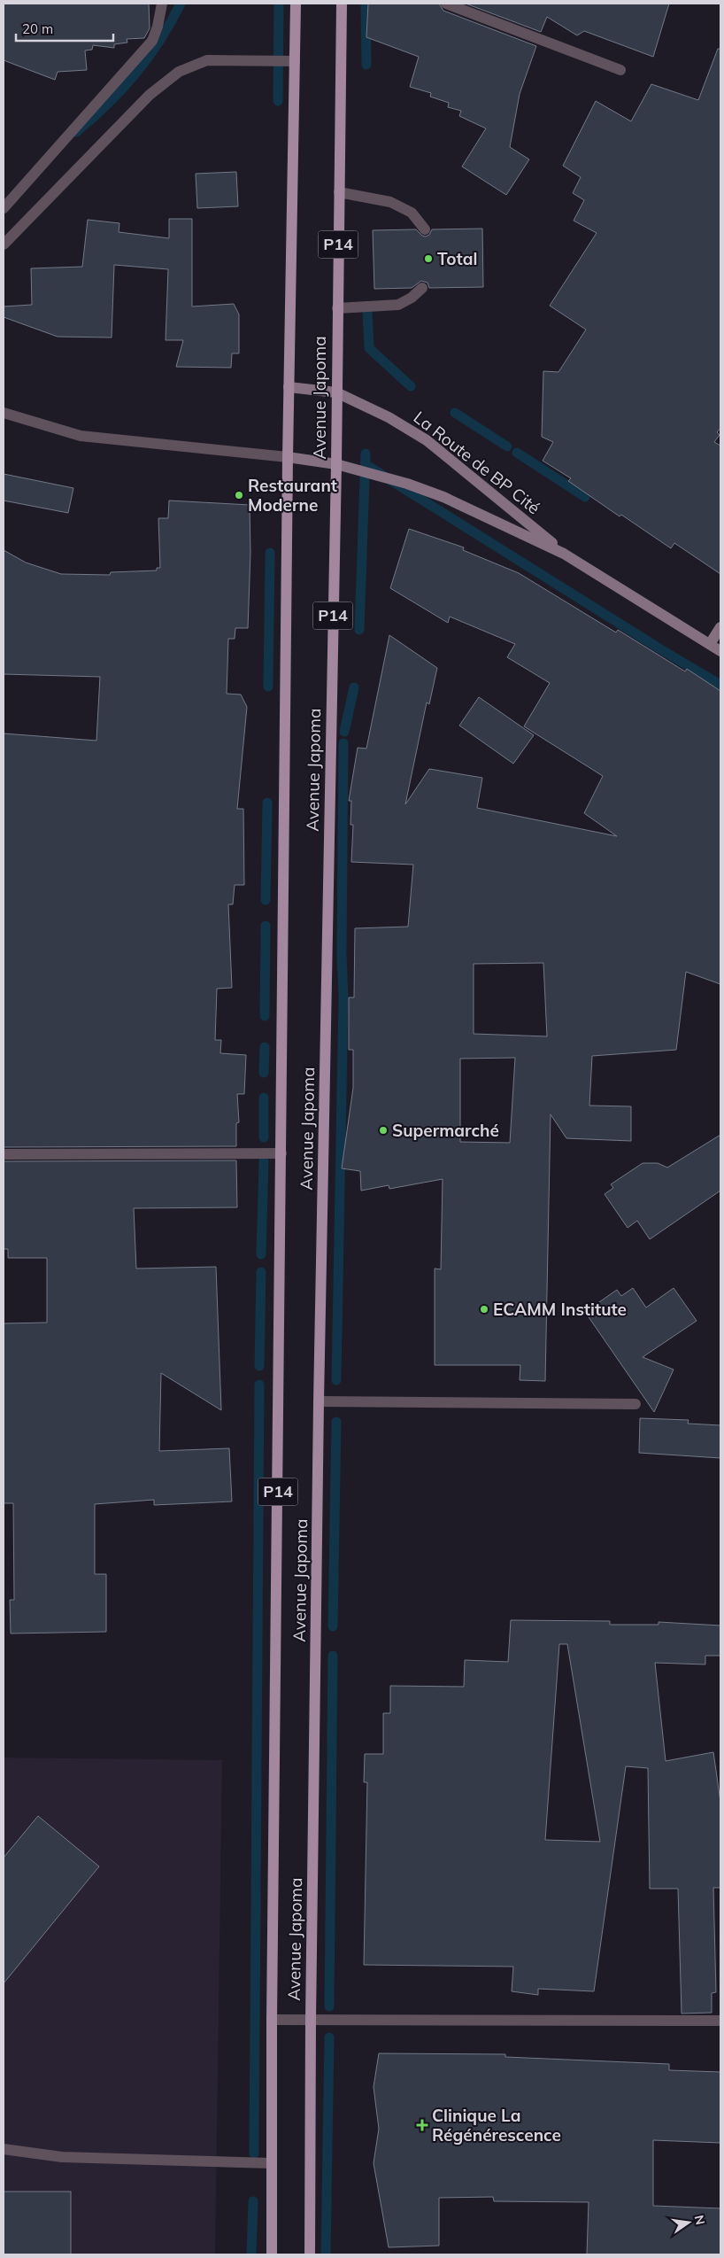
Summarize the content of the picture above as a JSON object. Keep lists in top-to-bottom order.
{
  "streets": {
    "main road": ["P14", "Avenue Japoma"],
    "street": ["La Route de BP Cité"]
  },
  "crossings": [
    ["Avenue Japoma", "La Route de BP Cité"]
  ],
  "places": {
    "other": [
      "Total",
      "Restaurant Moderne",
      "Supermarché",
      "ECAMM Institute"
    ],
    "health": ["Clinique La Régénérescence"]
  },
  "scale_bar": "20 m",
  "north": "right"
}
